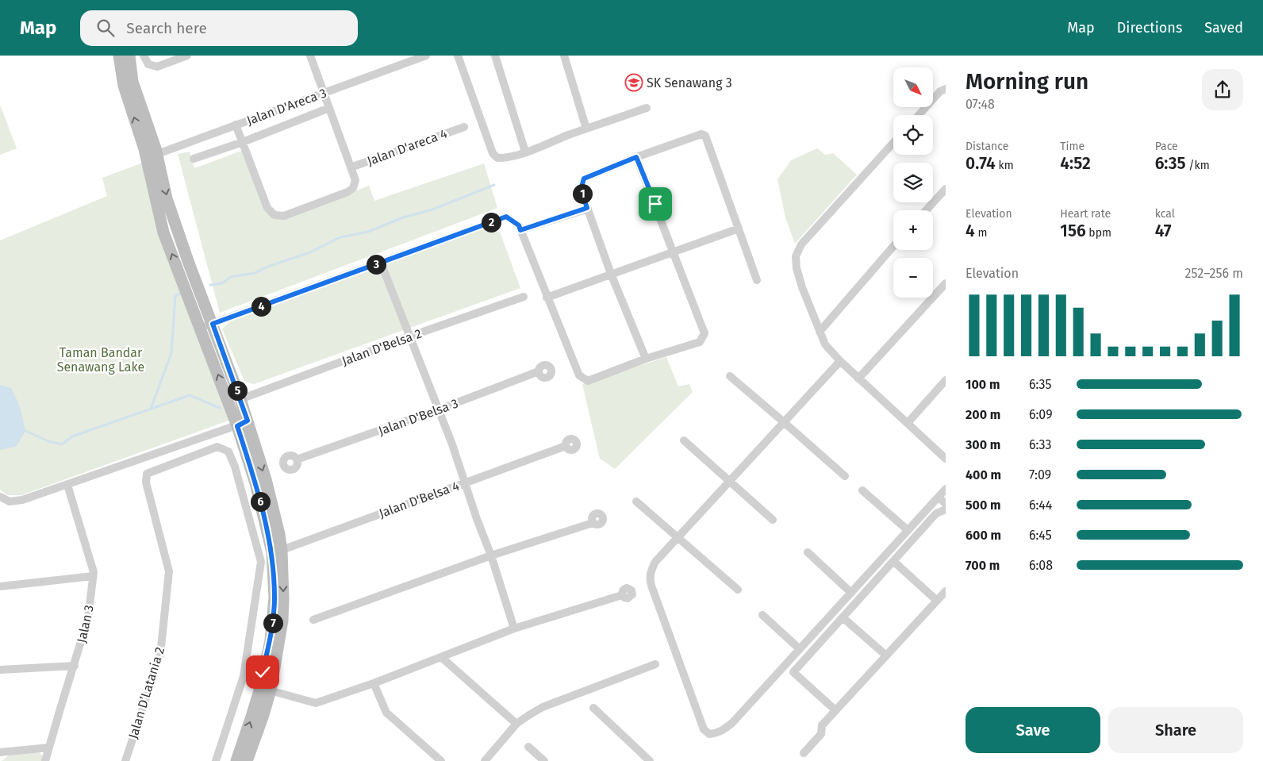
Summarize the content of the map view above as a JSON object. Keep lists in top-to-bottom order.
{
  "streets": {
    "street": [
      "Jalan D'Areca 3",
      "Jalan D'areca 4",
      "Jalan D'Belsa 2",
      "Jalan D'Belsa 3",
      "Jalan D'Belsa 4",
      "Jalan 3",
      "Jalan D’Latania 2"
    ]
  },
  "parks": ["Taman Bandar Senawang Lake"],
  "places": {
    "school or university": ["SK Senawang 3"]
  },
  "north": "bottom right",
  "page": {
    "header": "Map",
    "search": "Search here",
    "nav": ["Map", "Directions", "Saved"],
    "heading": ["Morning run", "07:48"],
    "map_buttons": ["+", "−"],
    "stats": [
      ["Distance", "0.74 km"],
      ["Time", "4:52"],
      ["Pace", "6:35 /km"],
      ["Elevation", "4 m"],
      ["Heart rate", "156 bpm"],
      ["kcal", "47"]
    ],
    "pins": [
      "1",
      "2",
      "3",
      "4",
      "5",
      "6",
      "7"
    ],
    "chart": ["Elevation", "252–256 m"],
    "list": [
      {
        "name": "100 m",
        "note": "6:35"
      },
      {
        "name": "200 m",
        "note": "6:09"
      },
      {
        "name": "300 m",
        "note": "6:33"
      },
      {
        "name": "400 m",
        "note": "7:09"
      },
      {
        "name": "500 m",
        "note": "6:44"
      },
      {
        "name": "600 m",
        "note": "6:45"
      },
      {
        "name": "700 m",
        "note": "6:08"
      }
    ],
    "buttons": ["Save", "Share"]
  }
}
